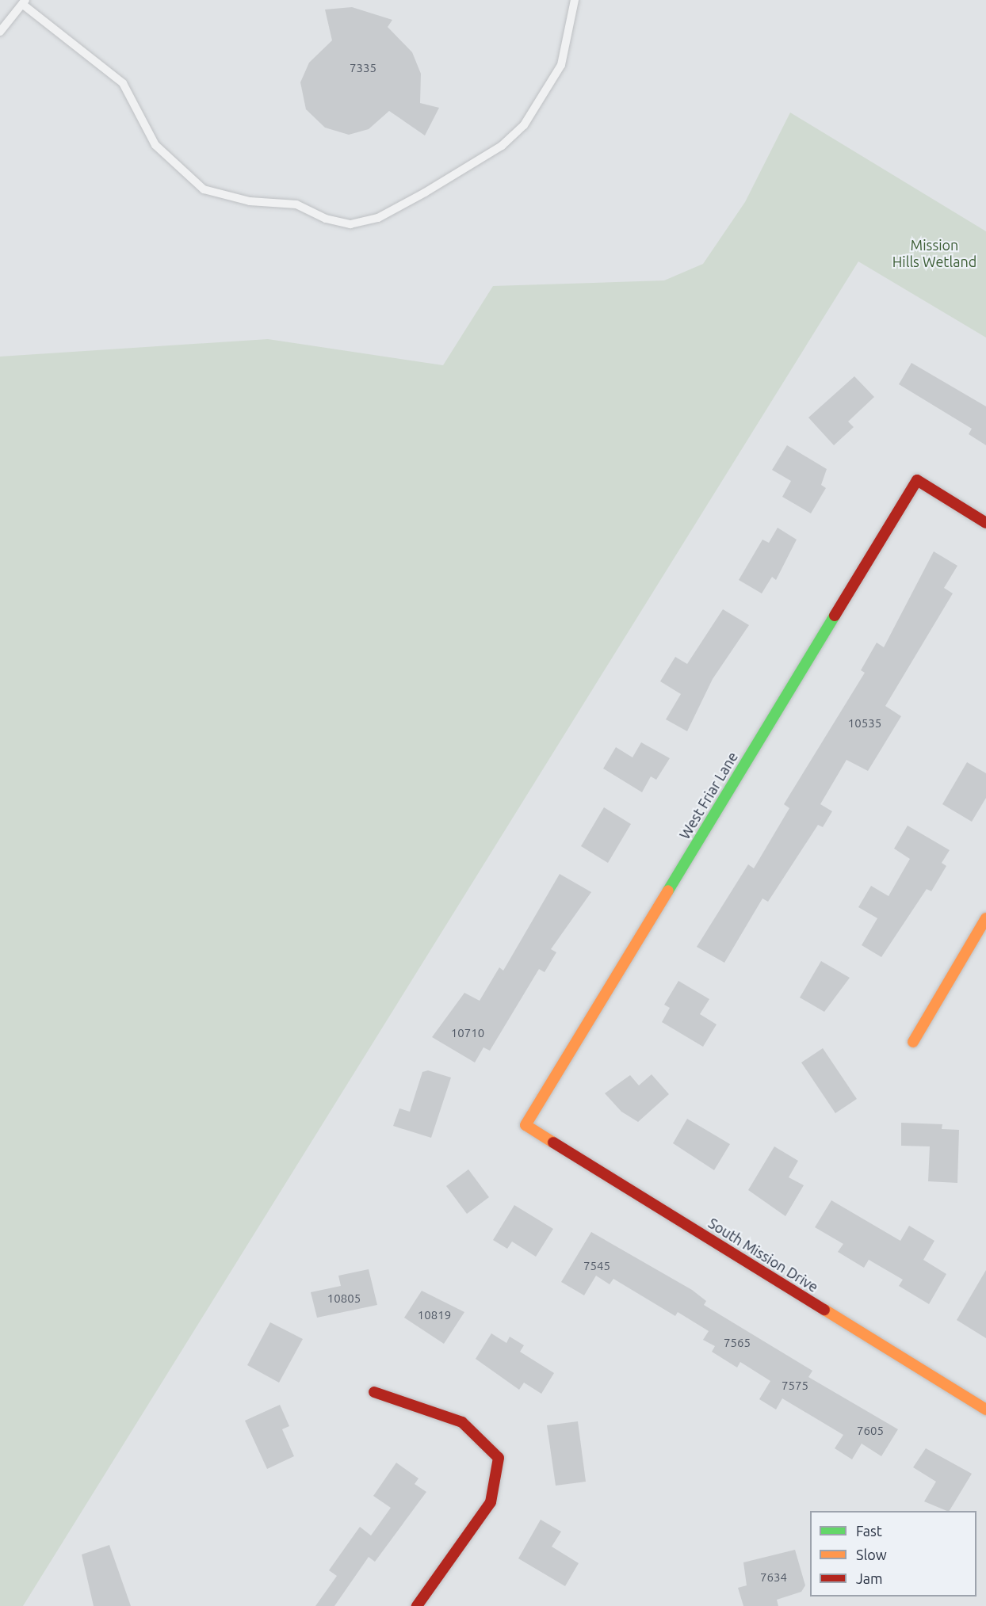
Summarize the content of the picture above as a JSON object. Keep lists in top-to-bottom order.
{
  "streets": {
    "street": ["West Friar Lane", "South Mission Drive"]
  },
  "crossings": [
    ["West Friar Lane", "South Mission Drive"]
  ],
  "parks": ["Mission Hills Wetland"],
  "house_numbers": [
    "7335",
    "10535",
    "10710",
    "7545",
    "10805",
    "10819",
    "7565",
    "7575",
    "7605",
    "7634"
  ],
  "legend": ["Fast", "Slow", "Jam"]
}
